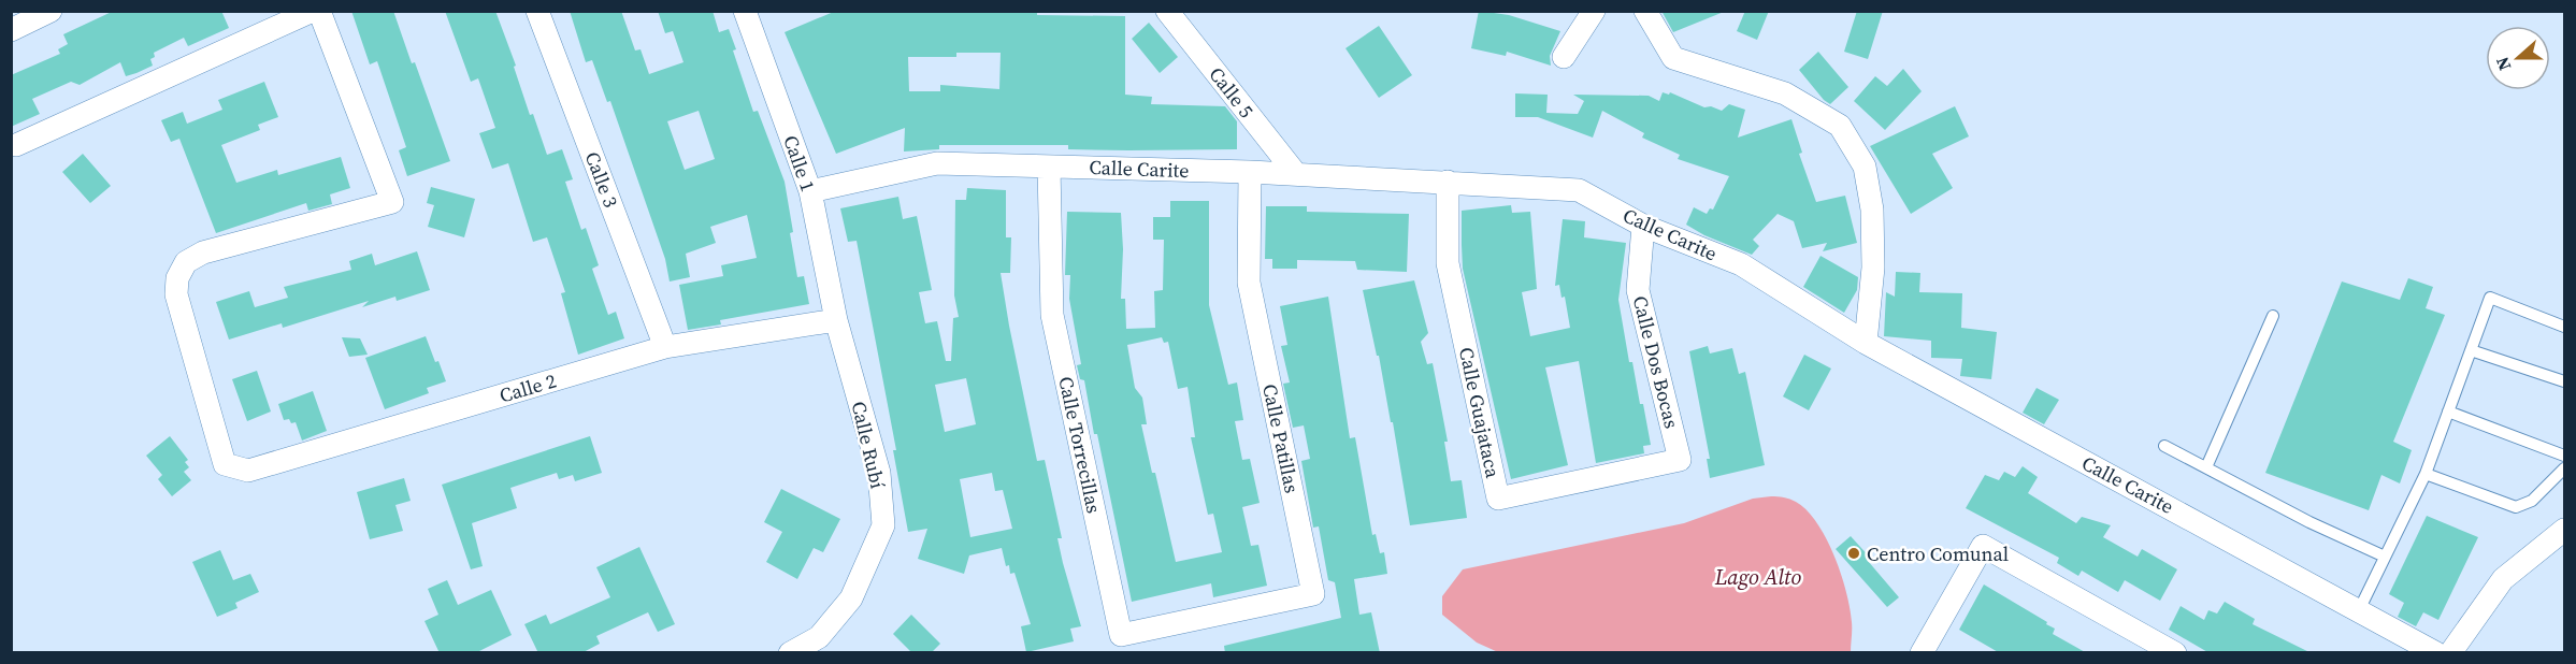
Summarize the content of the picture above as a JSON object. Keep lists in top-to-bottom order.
{
  "streets": {
    "street": [
      "Calle 5",
      "Calle 1",
      "Calle Carite",
      "Calle 3",
      "Calle Dos Bocas",
      "Calle 2",
      "Calle Guajataca",
      "Calle Patillas",
      "Calle Rubí",
      "Calle Torrecillas"
    ]
  },
  "crossings": [
    ["Calle 5", "Calle Carite"],
    ["Calle 1", "Calle Carite"],
    ["Calle 1", "Calle 2"],
    ["Calle 1", "Calle Rubí"],
    ["Calle Carite", "Calle Dos Bocas"],
    ["Calle Carite", "Calle Guajataca"],
    ["Calle Carite", "Calle Patillas"],
    ["Calle Carite", "Calle Torrecillas"],
    ["Calle 3", "Calle 2"],
    ["Calle Dos Bocas", "Calle Guajataca"],
    ["Calle 2", "Calle Rubí"],
    ["Calle Patillas", "Calle Torrecillas"]
  ],
  "water": ["Lago Alto"],
  "places": ["Centro Comunal"],
  "north": "left"
}
